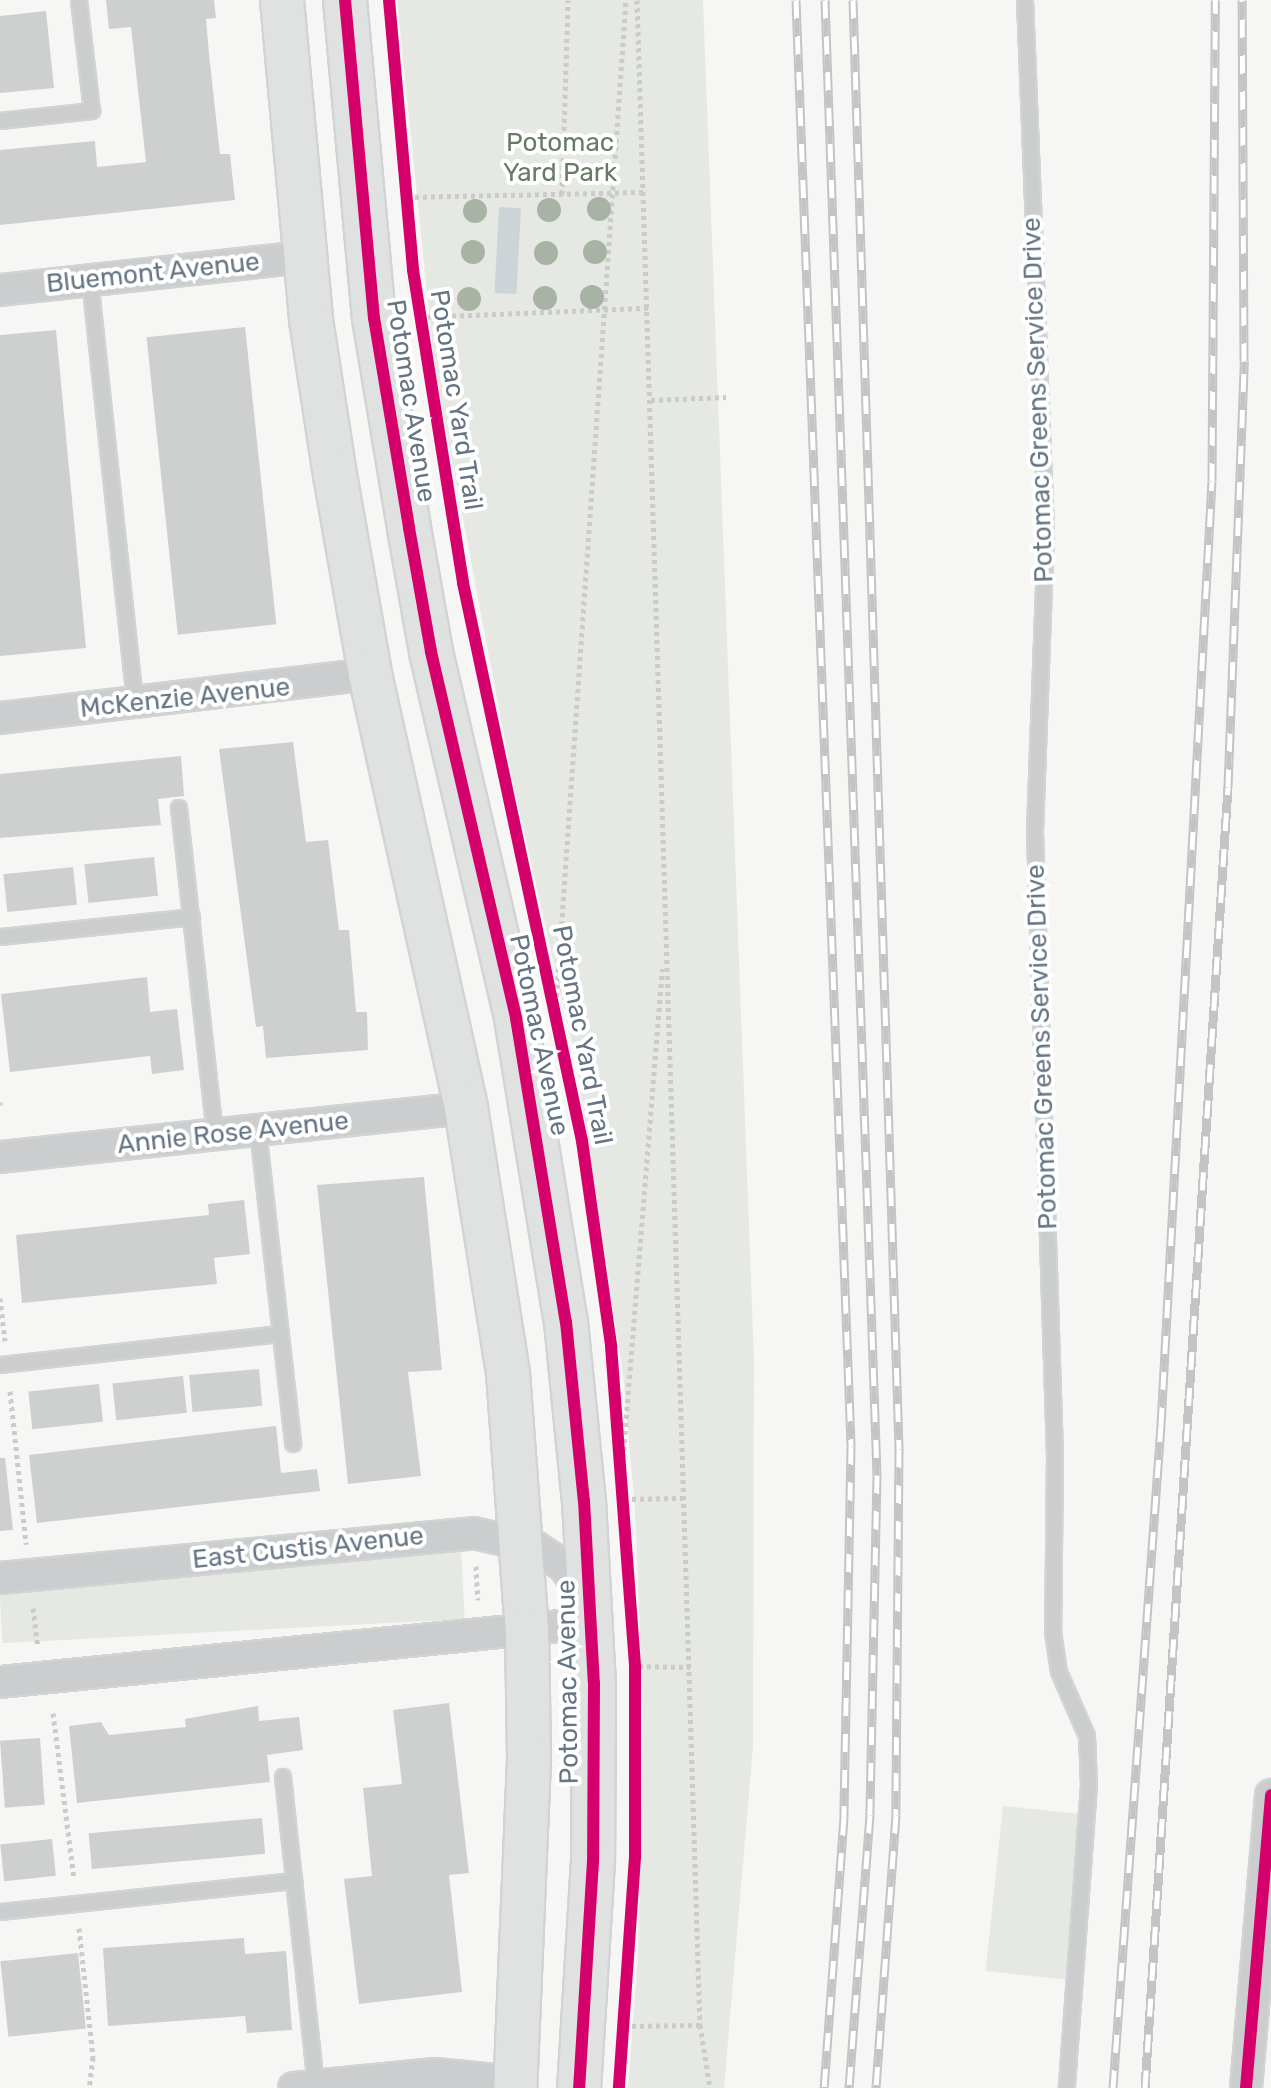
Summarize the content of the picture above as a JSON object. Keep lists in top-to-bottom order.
{
  "streets": {
    "street": [
      "Bluemont Avenue",
      "Potomac Avenue",
      "McKenzie Avenue",
      "Annie Rose Avenue",
      "East Custis Avenue"
    ],
    "lane": ["Potomac Greens Service Drive"],
    "cycle path": ["Potomac Yard Trail"]
  },
  "crossings": [
    ["Bluemont Avenue", "Potomac Avenue"],
    ["Potomac Avenue", "McKenzie Avenue"],
    ["Potomac Avenue", "Annie Rose Avenue"],
    ["Potomac Avenue", "East Custis Avenue"]
  ],
  "parks": ["Potomac Yard Park"]
}
